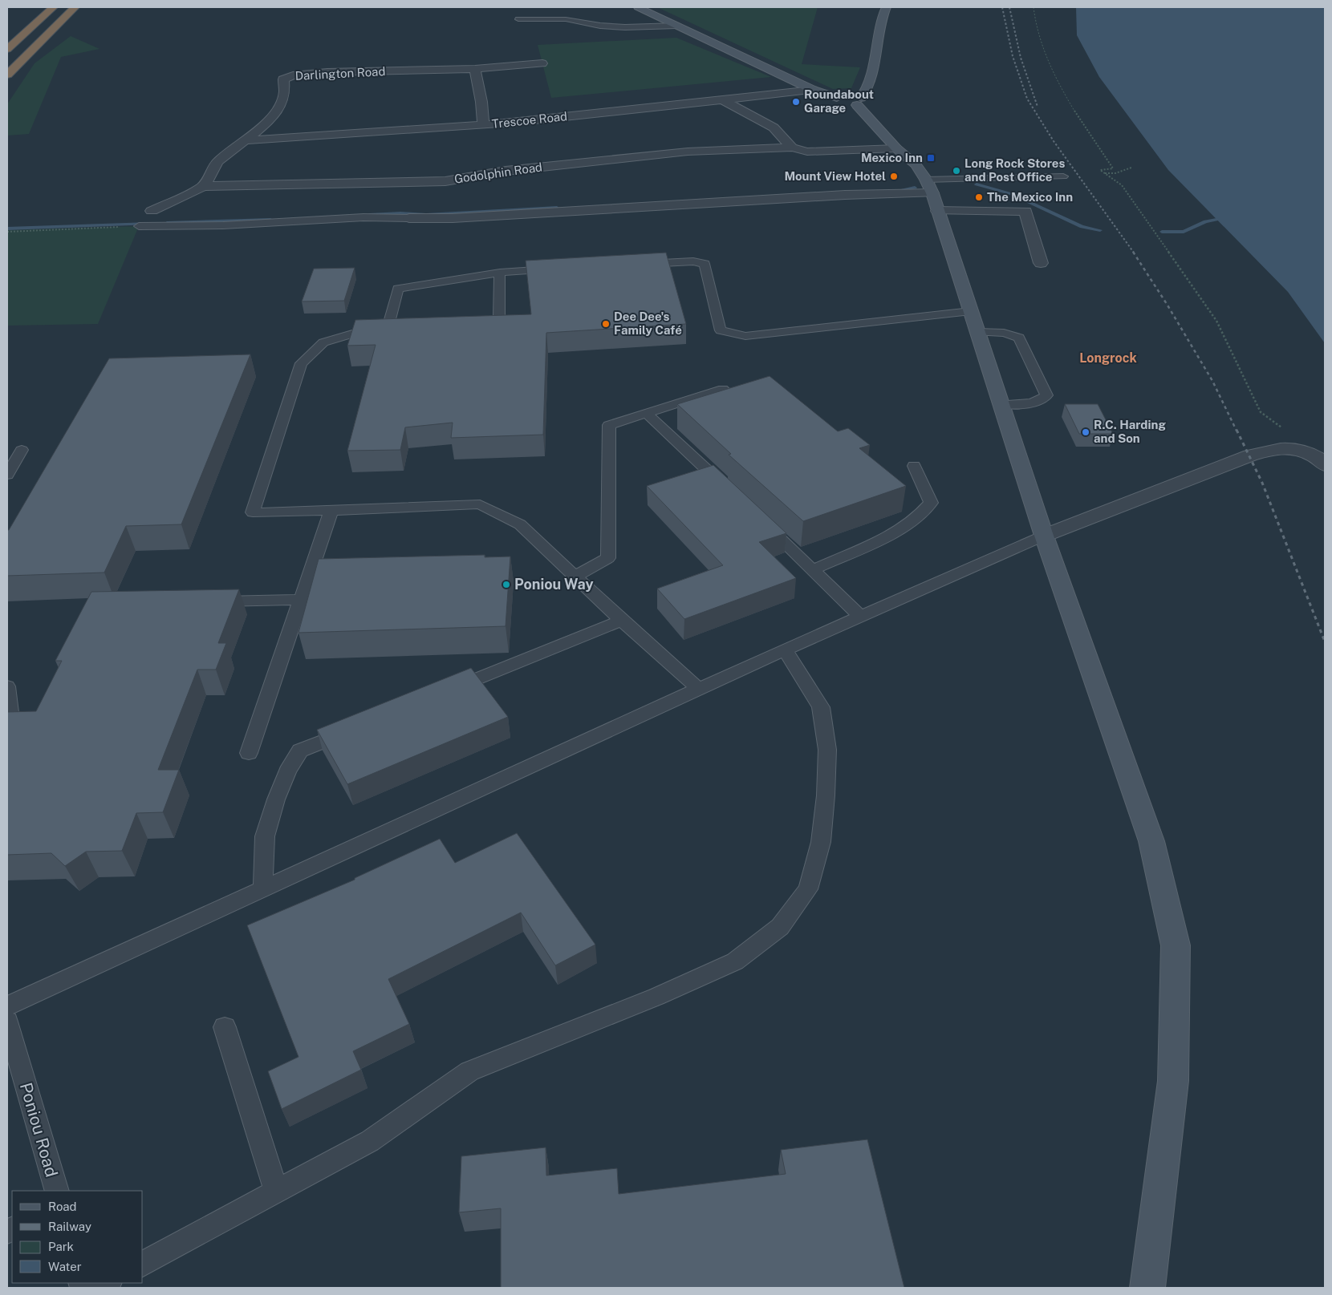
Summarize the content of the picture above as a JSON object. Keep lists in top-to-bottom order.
{
  "streets": {
    "street": ["Darlington Road", "Trescoe Road", "Godolphin Road"],
    "lane": ["Poniou Road"]
  },
  "crossings": [
    ["Darlington Road", "Trescoe Road"],
    ["Darlington Road", "Godolphin Road"]
  ],
  "districts": ["Longrock"],
  "places": {
    "other": [
      "Roundabout Garage",
      "Long Rock Stores and Post Office",
      "Mount View Hotel",
      "The Mexico Inn",
      "Dee Dee's Family Café",
      "R.C. Harding and Son",
      "Poniou Way"
    ],
    "transit": ["Mexico Inn"]
  },
  "legend": [
    "Road",
    "Railway",
    "Park",
    "Water"
  ]
}
